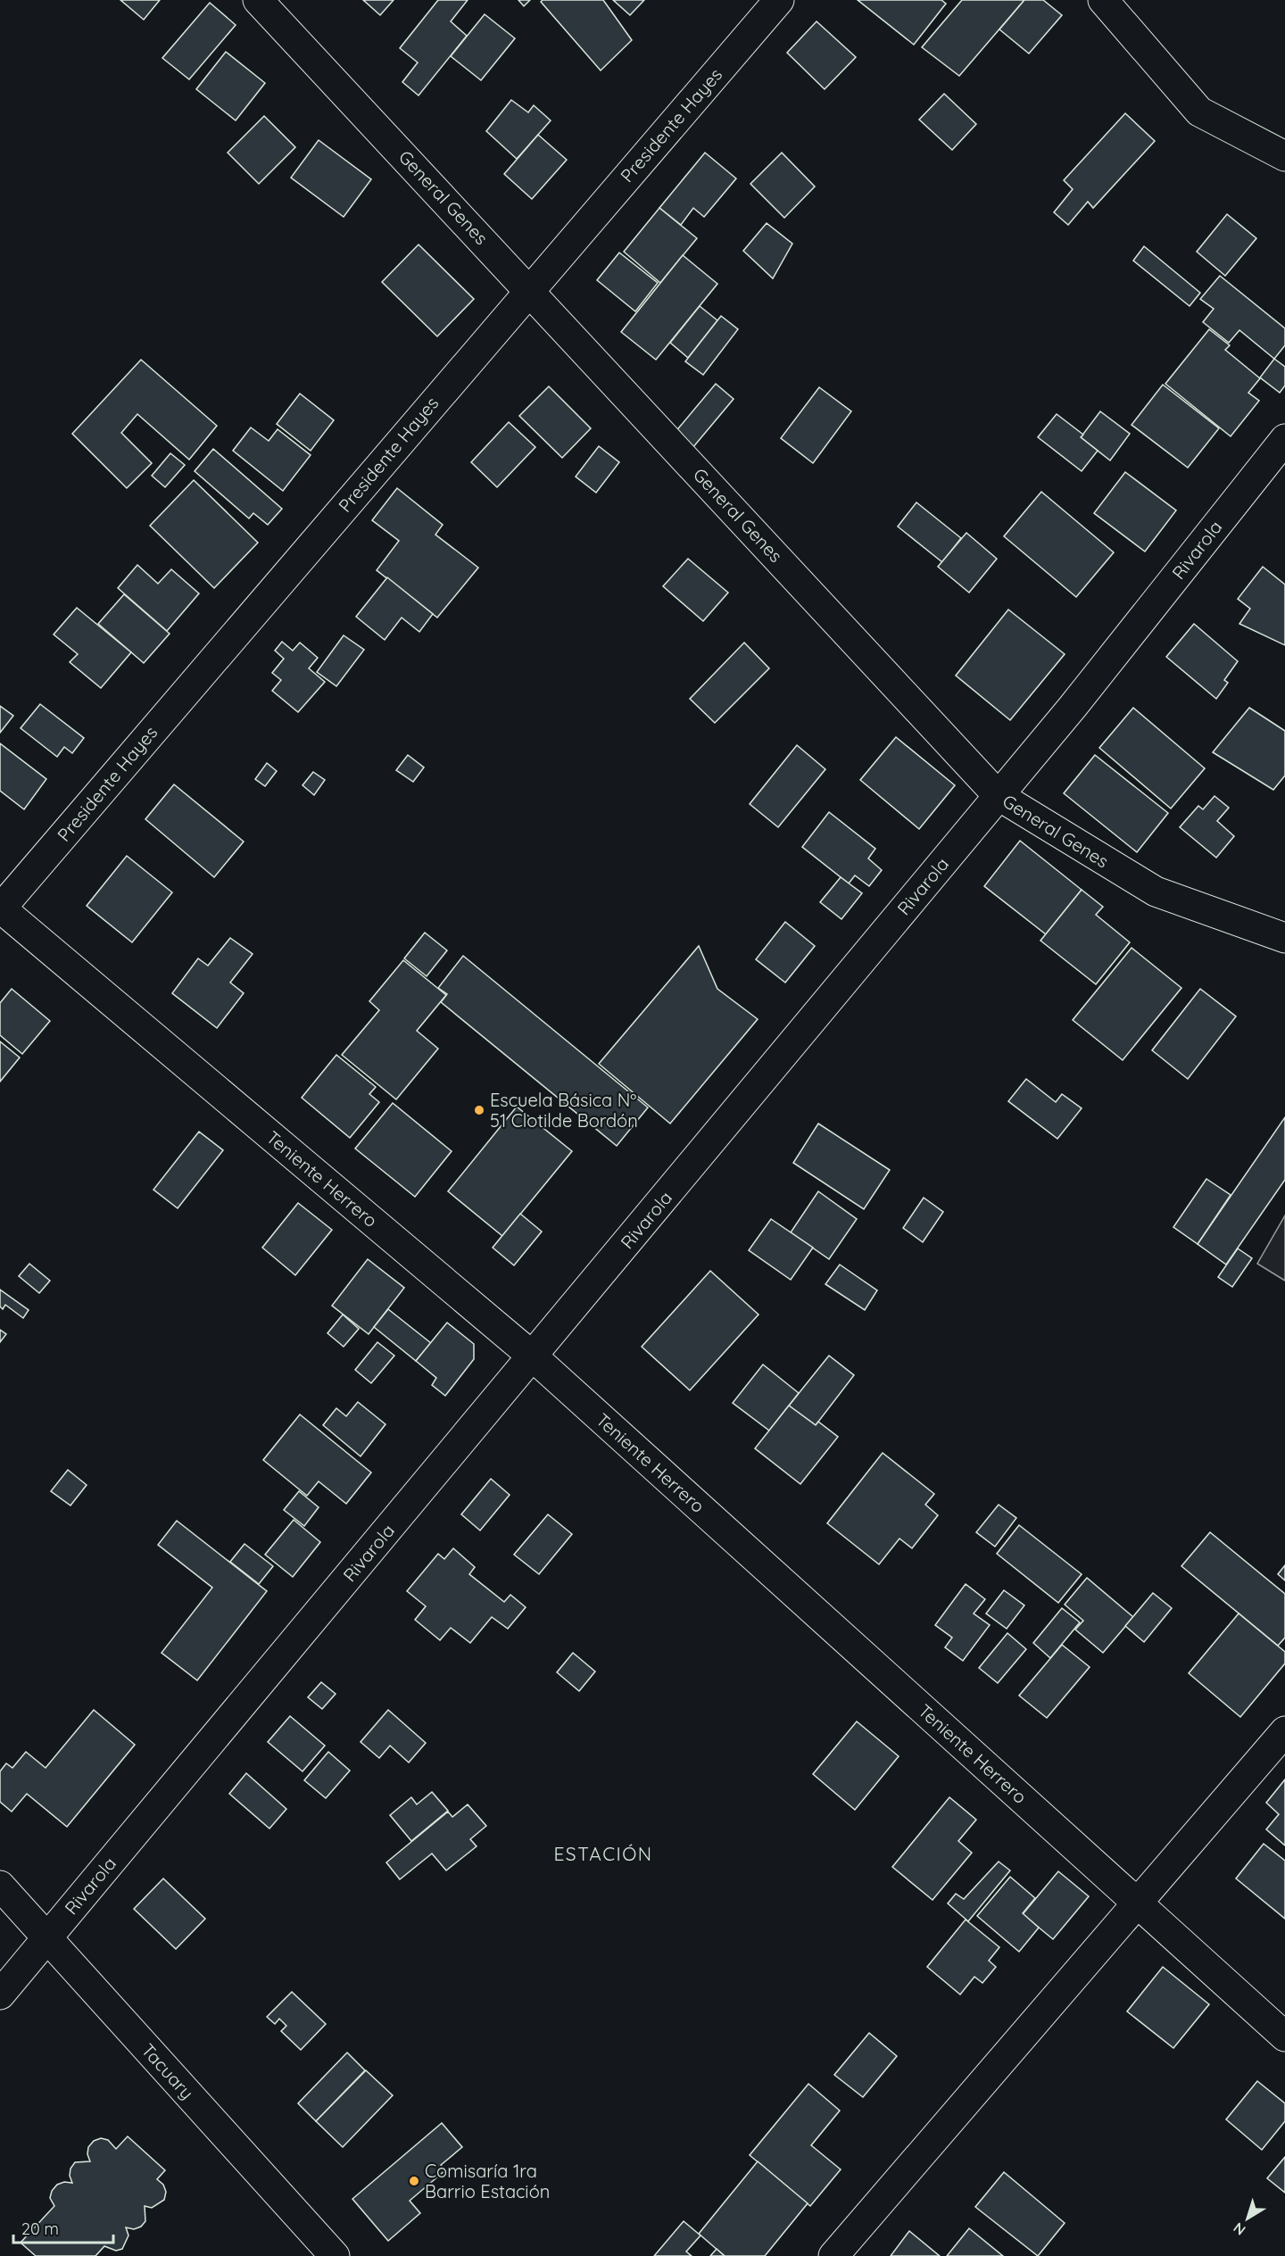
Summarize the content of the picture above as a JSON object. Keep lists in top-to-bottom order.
{
  "streets": {
    "street": [
      "Presidente Hayes",
      "General Genes",
      "Rivarola",
      "Teniente Herrero",
      "Tacuary"
    ]
  },
  "crossings": [
    ["Presidente Hayes", "General Genes"],
    ["Presidente Hayes", "Teniente Herrero"],
    ["General Genes", "Rivarola"],
    ["Rivarola", "Teniente Herrero"],
    ["Rivarola", "Tacuary"]
  ],
  "districts": ["ESTACIÓN"],
  "places": ["Escuela Básica Nº 51 Clotilde Bordón", "Comisaría 1ra Barrio Estación"],
  "scale_bar": "20 m",
  "north": "bottom left"
}
